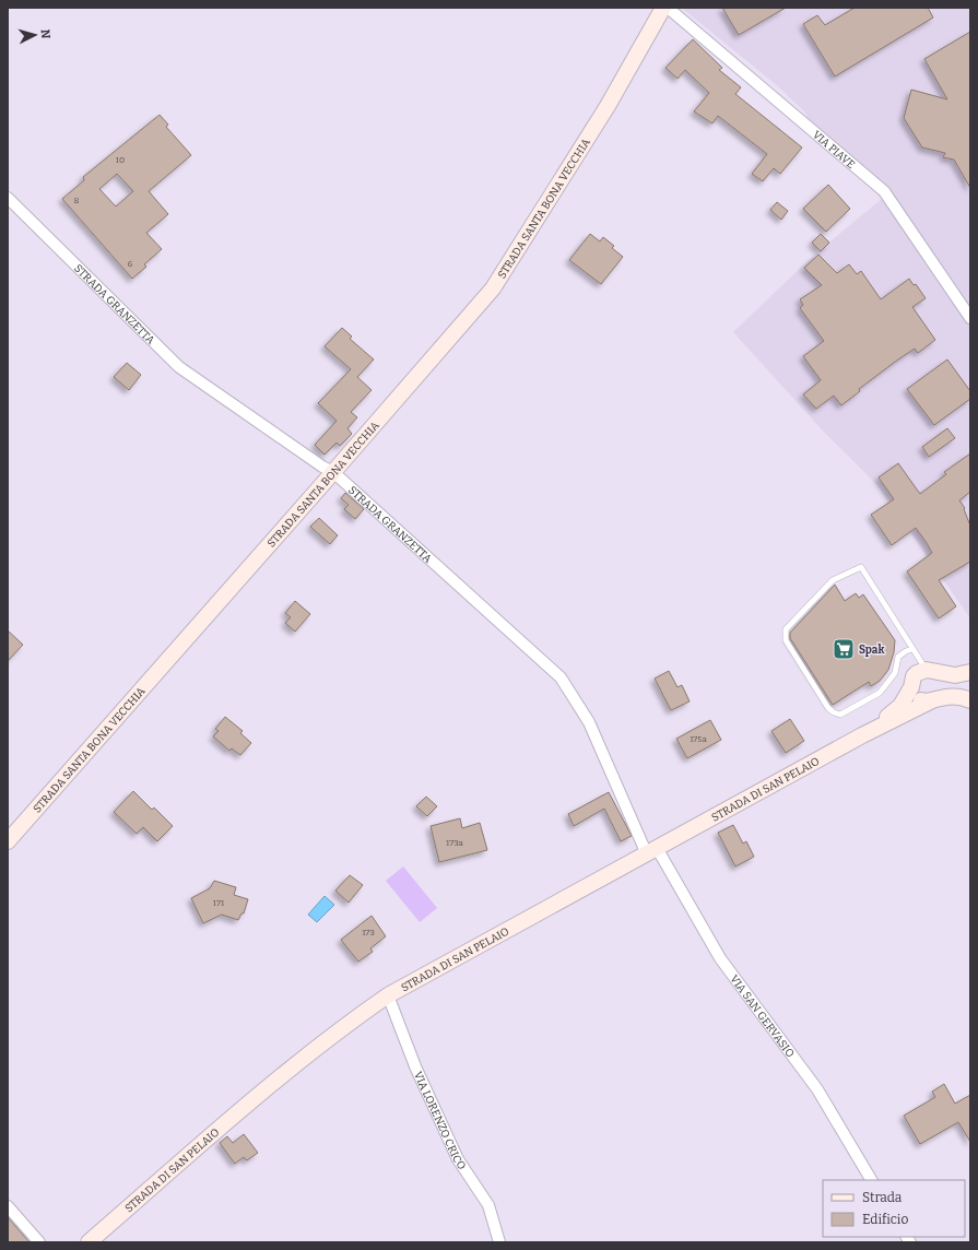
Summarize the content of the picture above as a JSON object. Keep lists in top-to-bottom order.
{
  "streets": {
    "main road": ["STRADA SANTA BONA VECCHIA", "STRADA DI SAN PELAIO"],
    "street": [
      "VIA PIAVE",
      "STRADA GRANZETTA",
      "VIA SAN GERVASIO",
      "VIA LORENZO CRICO"
    ]
  },
  "crossings": [
    ["STRADA SANTA BONA VECCHIA", "STRADA GRANZETTA"],
    ["STRADA GRANZETTA", "STRADA DI SAN PELAIO"],
    ["STRADA GRANZETTA", "VIA SAN GERVASIO"],
    ["STRADA DI SAN PELAIO", "VIA SAN GERVASIO"],
    ["STRADA DI SAN PELAIO", "VIA LORENZO CRICO"]
  ],
  "places": {
    "supermarket": ["Spak"]
  },
  "house_numbers": [
    "10",
    "8",
    "6",
    "175a",
    "173a",
    "171",
    "173"
  ],
  "legend": ["Strada", "Edificio"],
  "north": "right"
}
